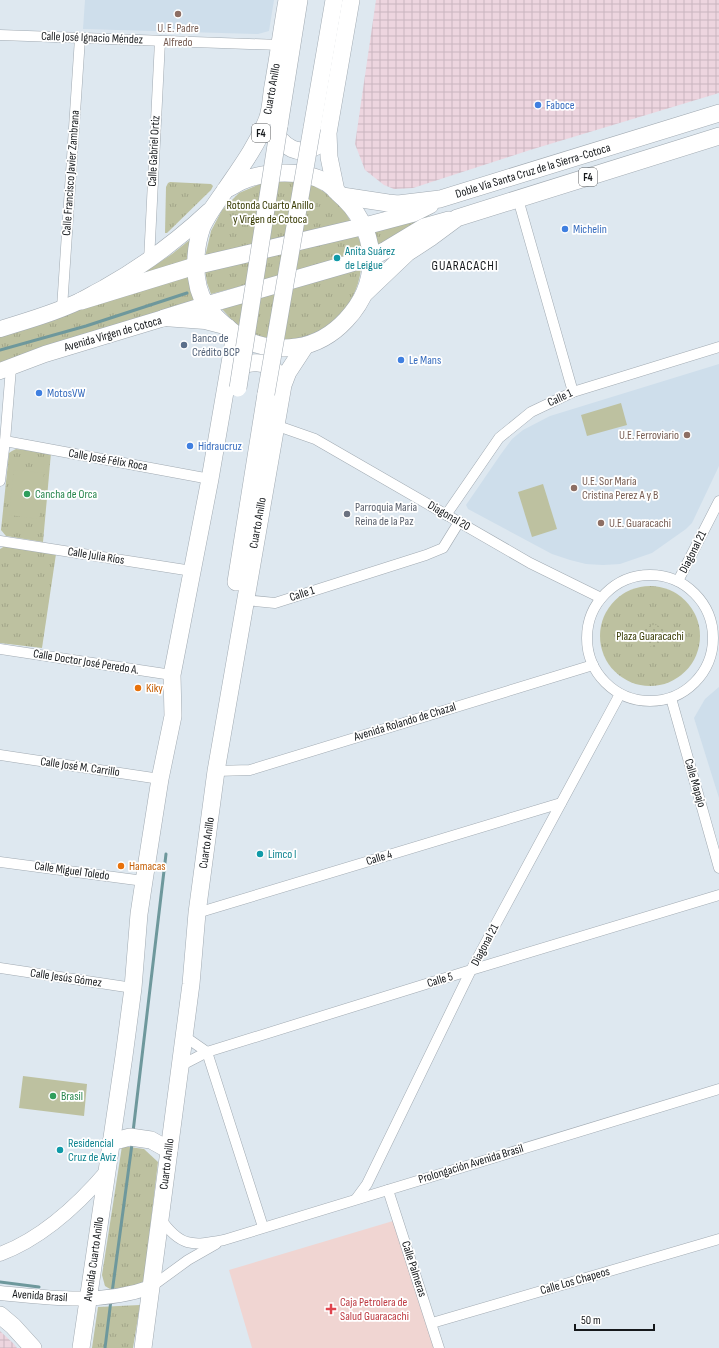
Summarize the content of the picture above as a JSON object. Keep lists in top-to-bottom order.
{
  "streets": {
    "highway": [
      "Cuarto Anillo",
      "F4",
      "Doble Vía Santa Cruz de la Sierra-Cotoca",
      "Avenida Cuarto Anillo"
    ],
    "main road": ["Avenida Virgen de Cotoca", "Avenida Brasil"],
    "street": [
      "Calle José Ignacio Méndez",
      "Calle Gabriel Ortiz",
      "Calle Francisco Javier Zambrana",
      "Calle 1",
      "Calle José Félix Roca",
      "Diagonal 20",
      "Diagonal 21",
      "Calle Julia Ríos",
      "Calle Doctor José Peredo A.",
      "Avenida Rolando de Chazal",
      "Calle José M. Carrillo",
      "Calle Mapajo",
      "Calle 4",
      "Calle Miguel Toledo",
      "Calle Jesús Gómez",
      "Calle 5",
      "Prolongación Avenida Brasil",
      "Calle Palmeras",
      "Calle Los Chapeos"
    ]
  },
  "crossings": [
    ["Calle José Ignacio Méndez", "Cuarto Anillo"],
    ["Calle José Ignacio Méndez", "Calle Gabriel Ortiz"],
    ["Calle José Ignacio Méndez", "Calle Francisco Javier Zambrana"],
    ["Cuarto Anillo", "F4"],
    ["Cuarto Anillo", "Calle 1"],
    ["Cuarto Anillo", "Diagonal 20"],
    ["Cuarto Anillo", "Avenida Rolando de Chazal"],
    ["Cuarto Anillo", "Calle 4"],
    ["Cuarto Anillo", "Calle 5"],
    ["Cuarto Anillo", "Prolongación Avenida Brasil"],
    ["Cuarto Anillo", "Avenida Brasil"],
    ["F4", "Doble Vía Santa Cruz de la Sierra-Cotoca"],
    ["F4", "Avenida Virgen de Cotoca"],
    ["Calle 1", "Diagonal 20"],
    ["Diagonal 20", "Diagonal 21"],
    ["Diagonal 20", "Avenida Rolando de Chazal"],
    ["Diagonal 20", "Calle Mapajo"],
    ["Diagonal 21", "Avenida Rolando de Chazal"],
    ["Diagonal 21", "Calle Mapajo"],
    ["Diagonal 21", "Calle 4"],
    ["Diagonal 21", "Calle 5"],
    ["Diagonal 21", "Prolongación Avenida Brasil"],
    ["Avenida Rolando de Chazal", "Calle Mapajo"],
    ["Prolongación Avenida Brasil", "Calle Palmeras"],
    ["Prolongación Avenida Brasil", "Avenida Brasil"],
    ["Avenida Cuarto Anillo", "Avenida Brasil"],
    ["Calle Palmeras", "Calle Los Chapeos"]
  ],
  "districts": ["GUARACACHI"],
  "parks": ["Rotonda Cuarto Anillo y Virgen de Cotoca", "Plaza Guaracachi"],
  "places": {
    "other": [
      "U. E. Padre Alfredo",
      "Faboce",
      "Michelin",
      "Anita Suárez de Leigue",
      "Banco de Crédito BCP",
      "Le Mans",
      "MotosVW",
      "U.E. Ferroviario",
      "Hidraucruz",
      "U.E. Sor María Cristina Perez A y B",
      "Cancha de Orca",
      "Parroquia María Reina de la Paz",
      "U.E. Guaracachi",
      "Kiky",
      "Limco I",
      "Hamacas",
      "Brasil",
      "Residencial Cruz de Aviz"
    ],
    "health": ["Caja Petrolera de Salud Guaracachi"]
  },
  "scale_bar": "50 m"
}
